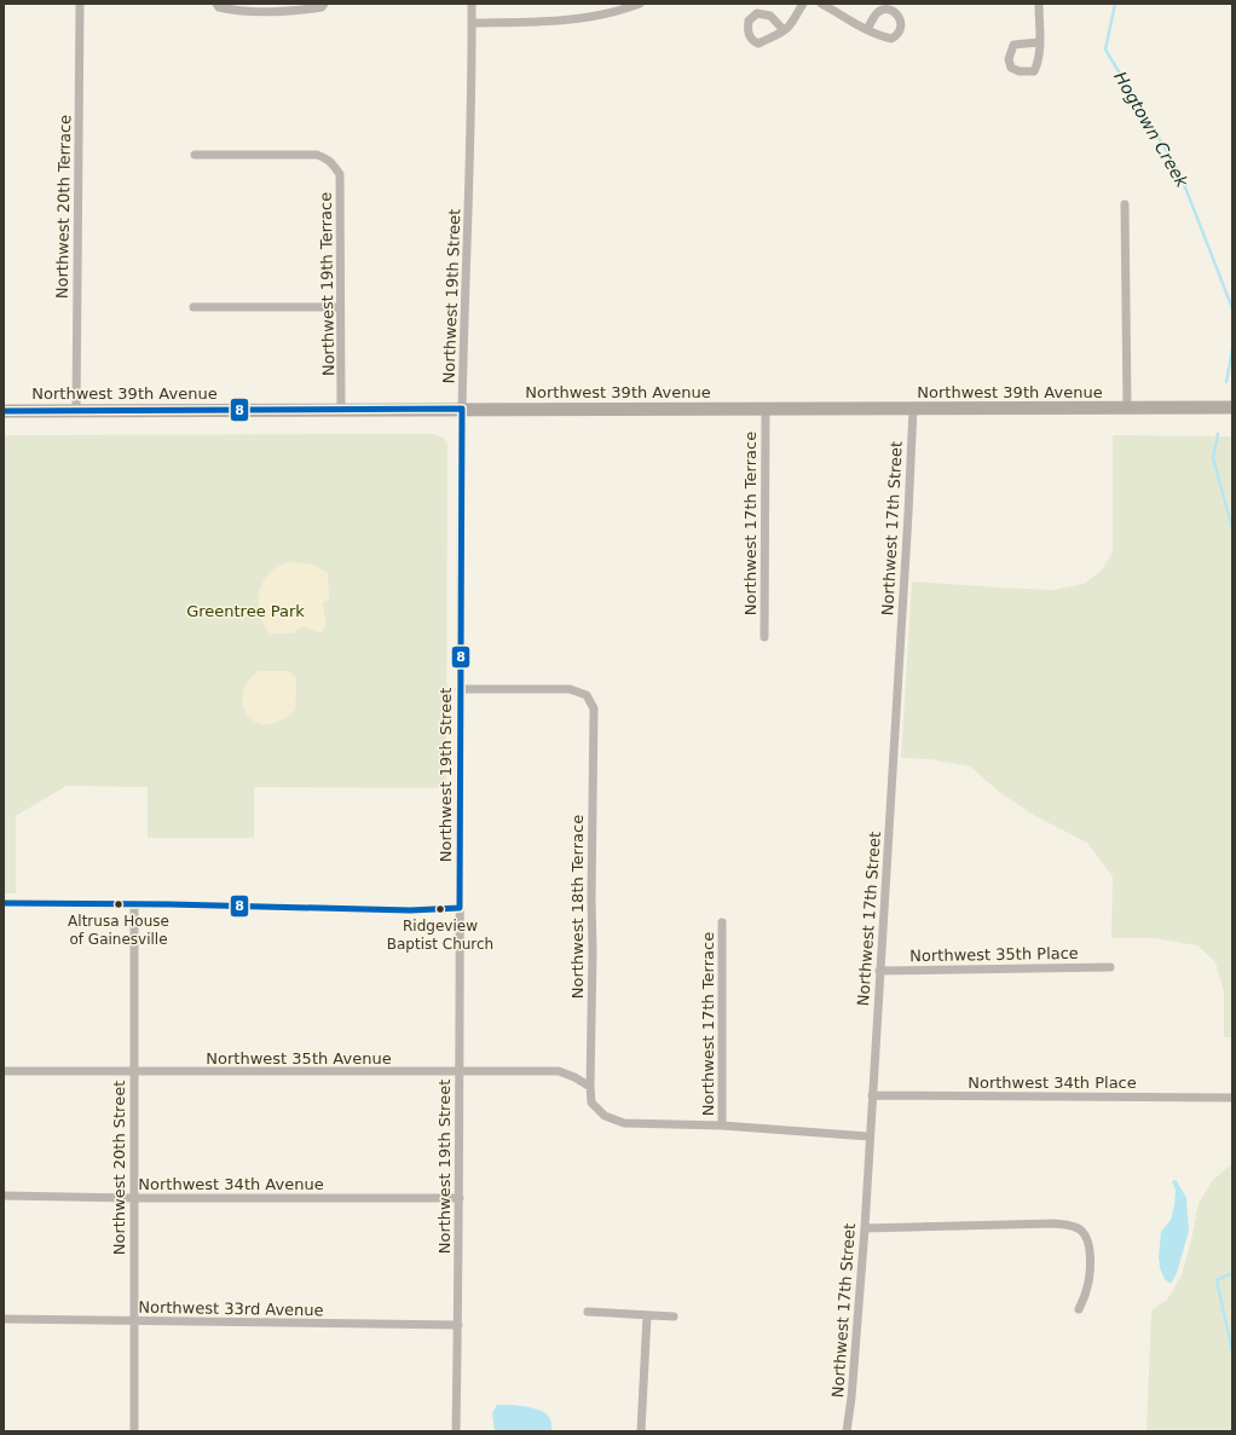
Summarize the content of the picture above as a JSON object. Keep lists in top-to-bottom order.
{
  "streets": {
    "main road": ["Northwest 39th Avenue"],
    "street": [
      "Northwest 20th Terrace",
      "Northwest 19th Terrace",
      "Northwest 19th Street",
      "Northwest 17th Terrace",
      "Northwest 17th Street",
      "Northwest 18th Terrace",
      "Northwest 35th Place",
      "Northwest 35th Avenue",
      "Northwest 34th Place",
      "Northwest 20th Street",
      "Northwest 34th Avenue",
      "Northwest 33rd Avenue"
    ]
  },
  "crossings": [
    ["Northwest 20th Terrace", "Northwest 39th Avenue"],
    ["Northwest 19th Terrace", "Northwest 39th Avenue"],
    ["Northwest 19th Street", "Northwest 39th Avenue"],
    ["Northwest 19th Street", "Northwest 18th Terrace"],
    ["Northwest 19th Street", "Northwest 35th Avenue"],
    ["Northwest 19th Street", "Northwest 34th Avenue"],
    ["Northwest 19th Street", "Northwest 33rd Avenue"],
    ["Northwest 39th Avenue", "Northwest 17th Terrace"],
    ["Northwest 39th Avenue", "Northwest 17th Street"],
    ["Northwest 17th Terrace", "Northwest 18th Terrace"],
    ["Northwest 17th Street", "Northwest 35th Place"],
    ["Northwest 17th Street", "Northwest 34th Place"],
    ["Northwest 18th Terrace", "Northwest 35th Avenue"],
    ["Northwest 35th Avenue", "Northwest 20th Street"],
    ["Northwest 20th Street", "Northwest 34th Avenue"],
    ["Northwest 20th Street", "Northwest 33rd Avenue"]
  ],
  "water": ["Hogtown Creek"],
  "parks": ["Greentree Park"],
  "places": ["Altrusa House of Gainesville", "Ridgeview Baptist Church"],
  "lines": ["transit line 8"]
}
